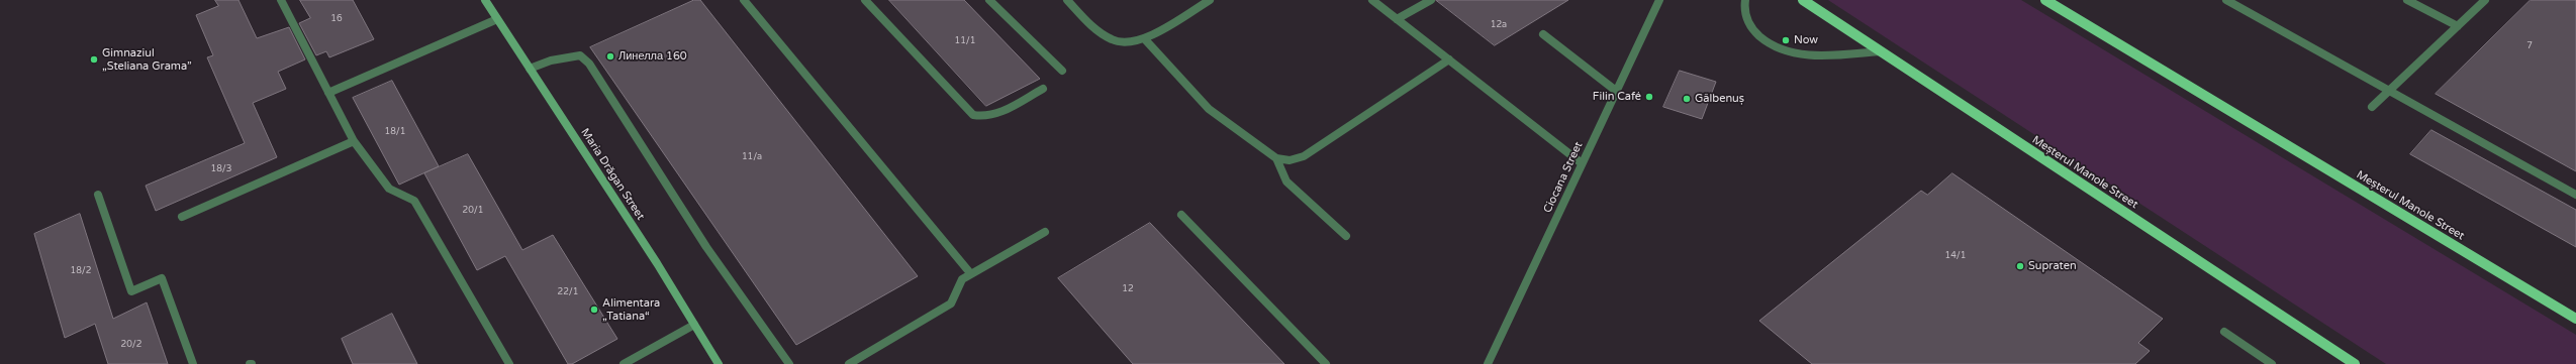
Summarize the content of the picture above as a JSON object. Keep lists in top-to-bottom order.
{
  "streets": {
    "main road": ["Meșterul Manole Street", "Maria Drăgan Street"],
    "street": ["Ciocana Street"]
  },
  "places": [
    "Now",
    "Линелла 160",
    "Gimnaziul „Steliana Grama”",
    "Filin Café",
    "Gălbenuș",
    "Supraten",
    "Alimentara „Tatiana“"
  ],
  "house_numbers": [
    "16",
    "12a",
    "11/1",
    "7",
    "18/1",
    "11/a",
    "18/3",
    "20/1",
    "14/1",
    "18/2",
    "12",
    "22/1",
    "20/2"
  ]
}
